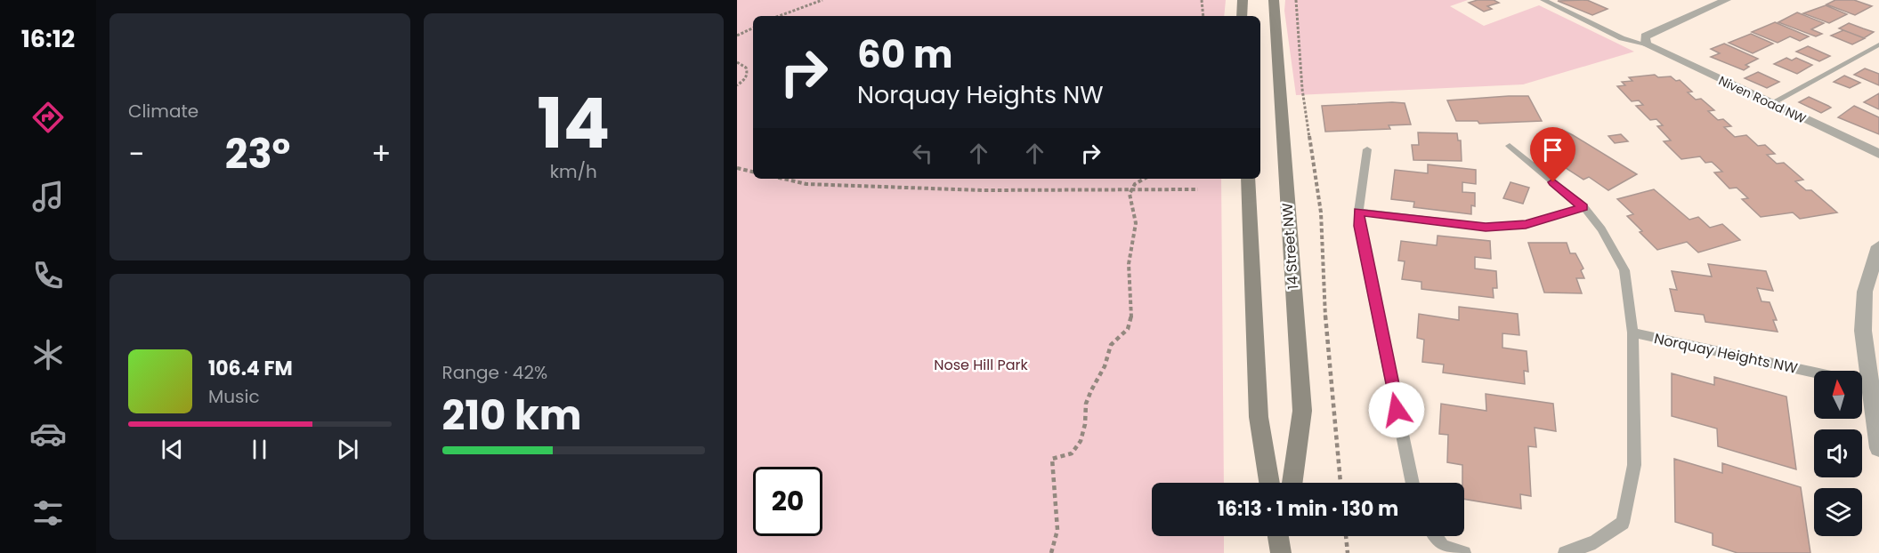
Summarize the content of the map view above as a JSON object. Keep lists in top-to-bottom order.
{
  "streets": {
    "main road": ["14 Street NW"],
    "street": ["Niven Road NW"],
    "lane": ["Norquay Heights NW"]
  },
  "parks": ["Nose Hill Park"],
  "north": "top",
  "page": {
    "tabs": "16:12",
    "tile": [
      "Climate",
      ["14", "km/h"],
      ["Range · 42%", "210 km"]
    ],
    "turn": ["60 m", "Norquay Heights NW"],
    "heat": ["−", "23°", "+"],
    "song": ["106.4 FM", "Music"],
    "limit": "20",
    "trip": "16:13 · 1 min · 130 m"
  }
}
